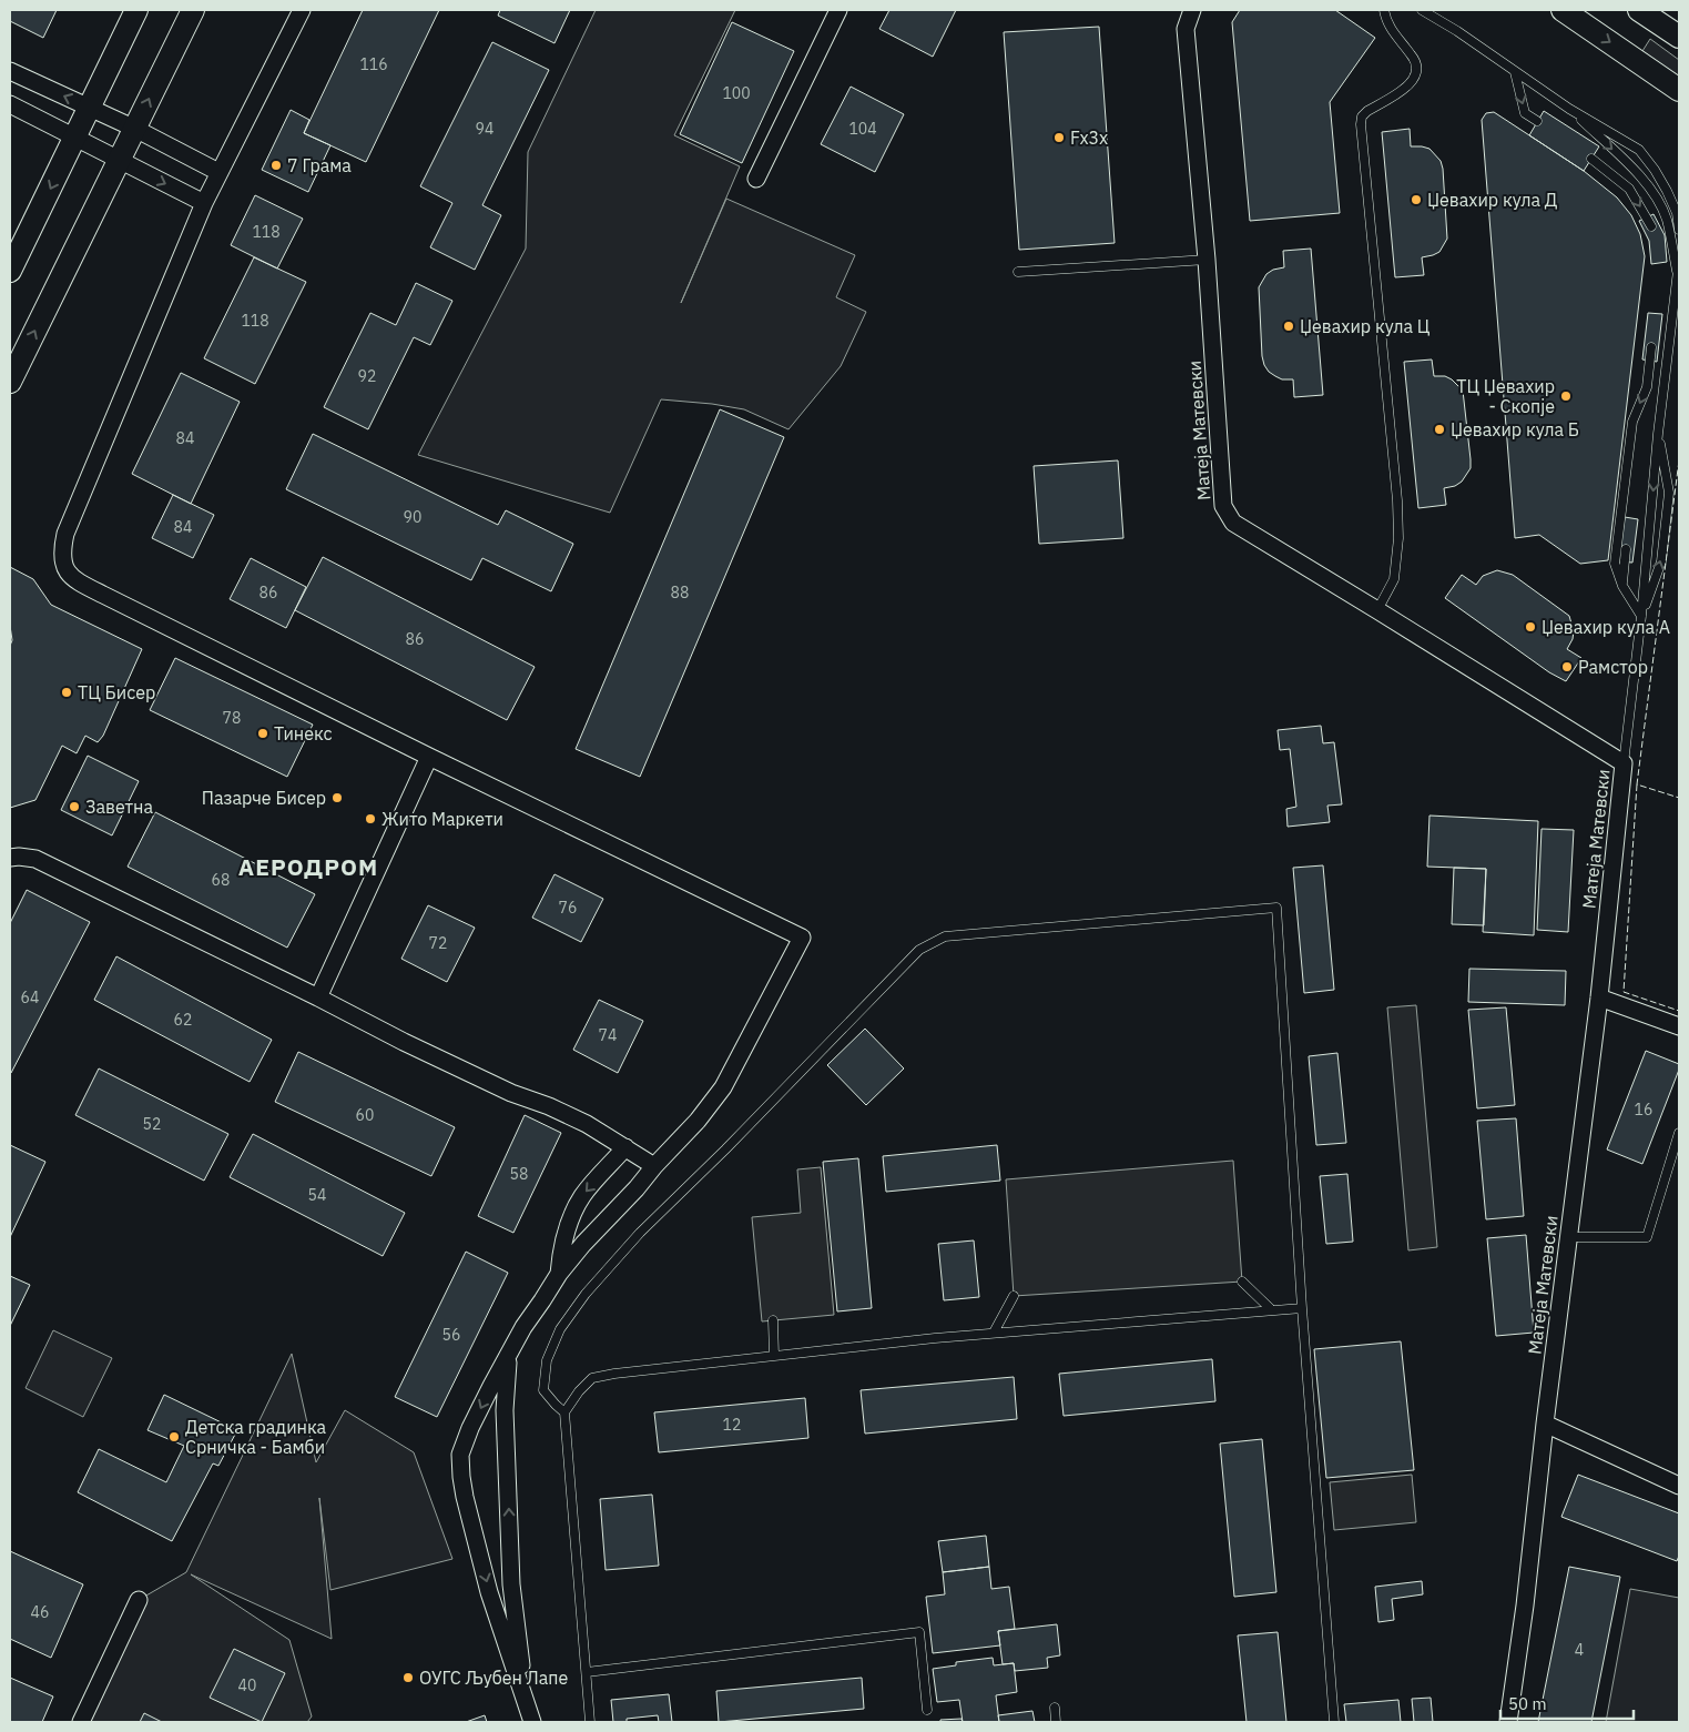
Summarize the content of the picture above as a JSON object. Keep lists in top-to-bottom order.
{
  "streets": {
    "street": ["Матеја Матевски"]
  },
  "districts": ["АЕРОДРОМ"],
  "places": [
    "Fx3x",
    "7 Грама",
    "Џевахир кула Д",
    "Џевахир кула Ц",
    "ТЦ Џевахир - Скопје",
    "Џевахир кула Б",
    "Џевахир кула А",
    "Рамстор",
    "ТЦ Бисер",
    "Тинекс",
    "Пазарче Бисер",
    "Заветна",
    "Жито Маркети",
    "Детска градинка Срничка - Бамби",
    "ОУГС Љубен Лапе"
  ],
  "house_numbers": [
    "116",
    "100",
    "94",
    "104",
    "118",
    "118",
    "92",
    "84",
    "90",
    "84",
    "86",
    "88",
    "86",
    "78",
    "68",
    "76",
    "72",
    "64",
    "62",
    "74",
    "16",
    "60",
    "52",
    "58",
    "54",
    "56",
    "12",
    "46",
    "4",
    "40"
  ],
  "scale_bar": "50 m"
}
